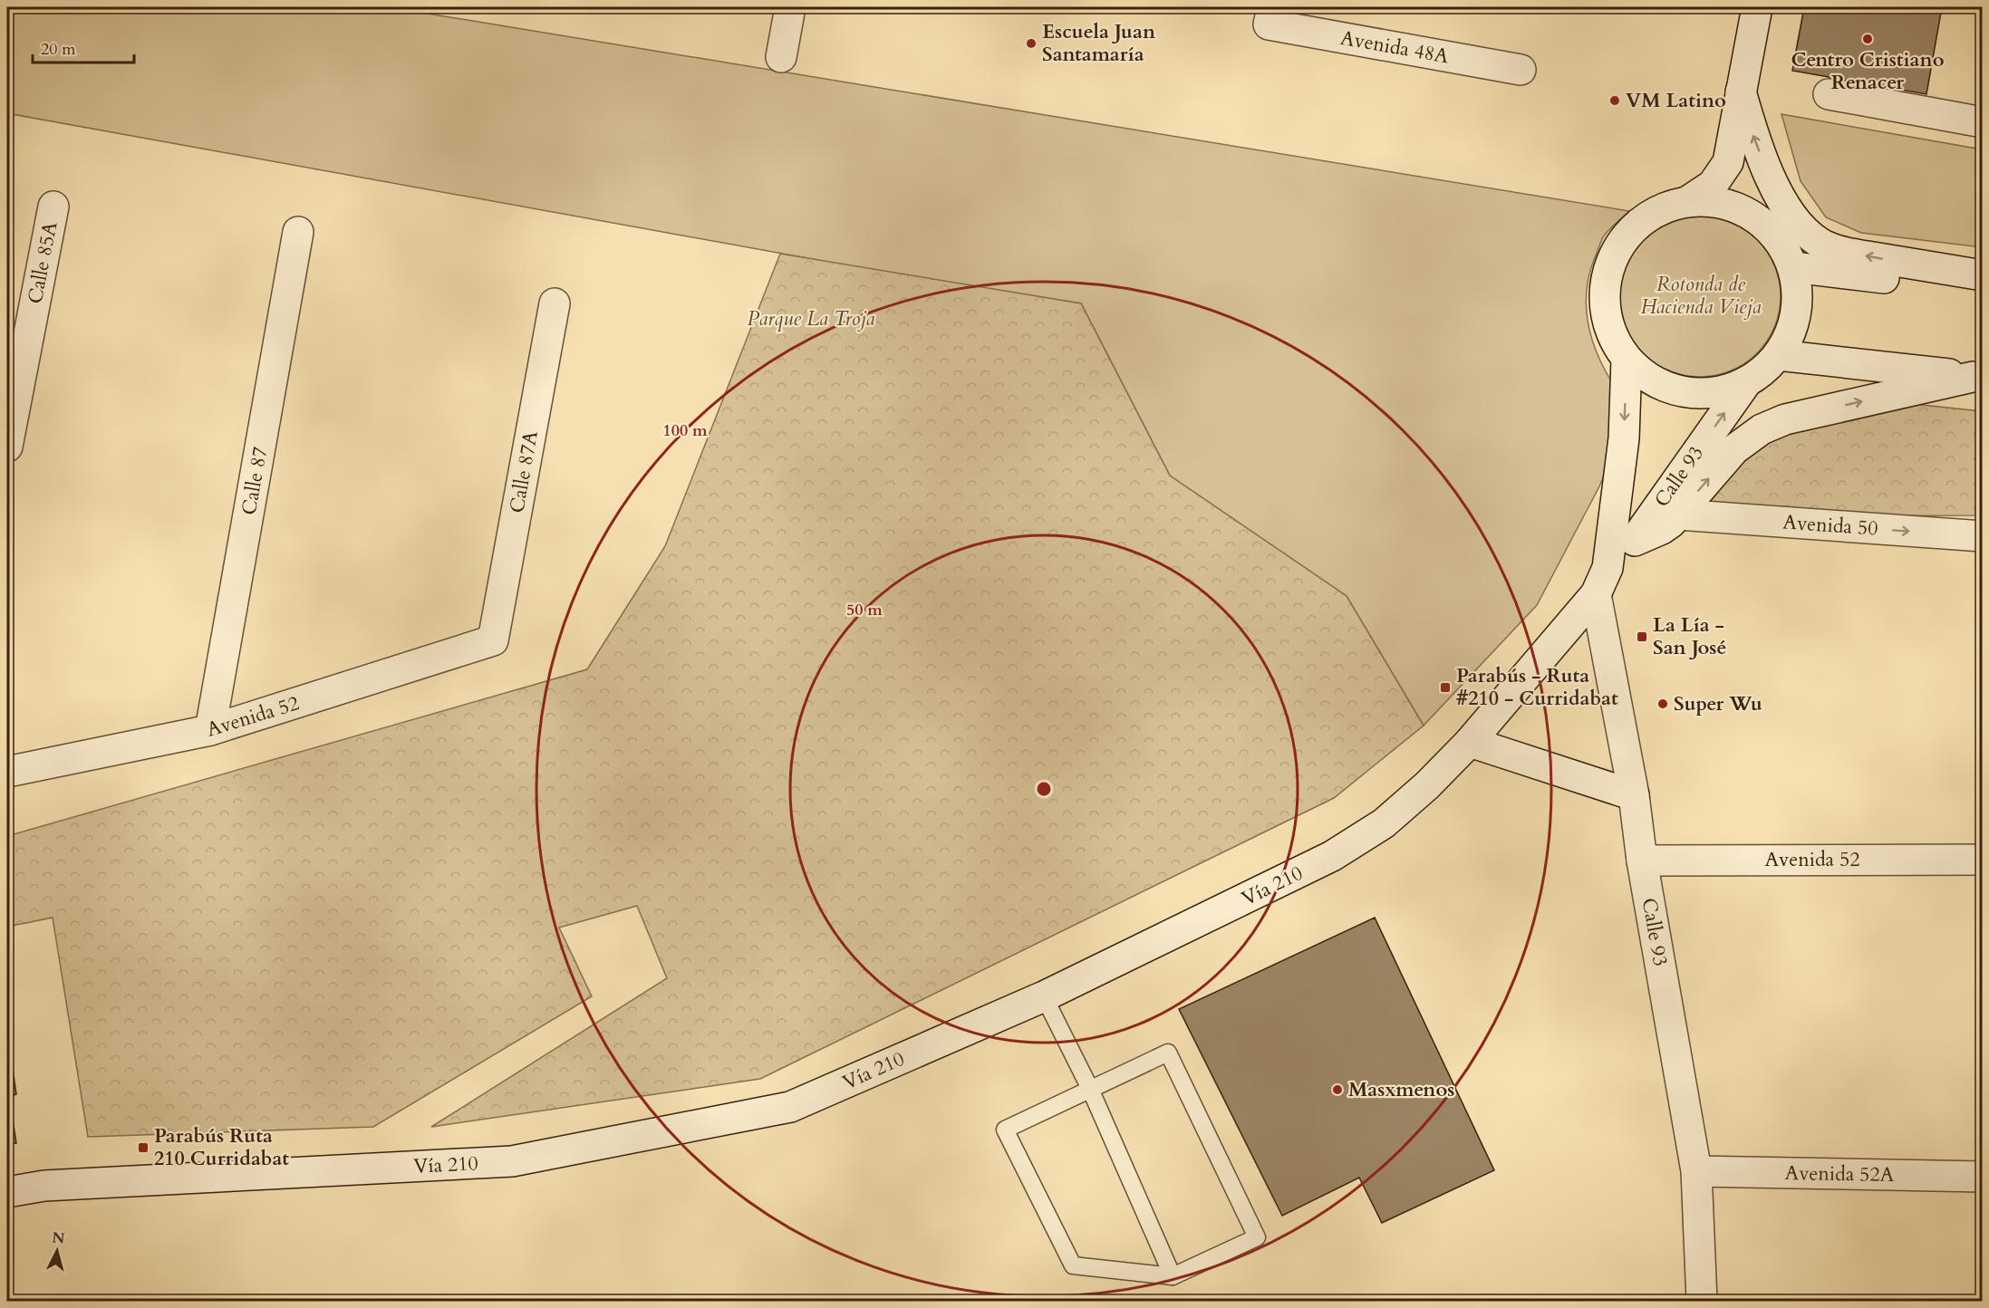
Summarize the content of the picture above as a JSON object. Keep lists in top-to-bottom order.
{
  "streets": {
    "main road": [
      "Avenida 48A",
      "Calle 85A",
      "Calle 87A",
      "Calle 93",
      "Calle 87",
      "Avenida 50",
      "Avenida 52",
      "Vía 210",
      "Avenida 52A"
    ]
  },
  "crossings": [
    ["Calle 87A", "Avenida 52"],
    ["Calle 93", "Avenida 52"],
    ["Calle 93", "Vía 210"],
    ["Calle 93", "Avenida 52A"],
    ["Calle 87", "Avenida 52"]
  ],
  "parks": ["Rotonda de Hacienda Vieja", "Parque La Troja"],
  "places": {
    "other": [
      "Centro Cristiano Renacer",
      "Escuela Juan Santamaría",
      "VM Latino",
      "Super Wu",
      "Masxmenos"
    ],
    "transit": ["La Lía - San José", "Parabús - Ruta #210 - Curridabat", "Parabús Ruta 210 Curridabat"]
  },
  "scale_bar": "20 m",
  "north": "top",
  "rings": ["100 m", "50 m"]
}
